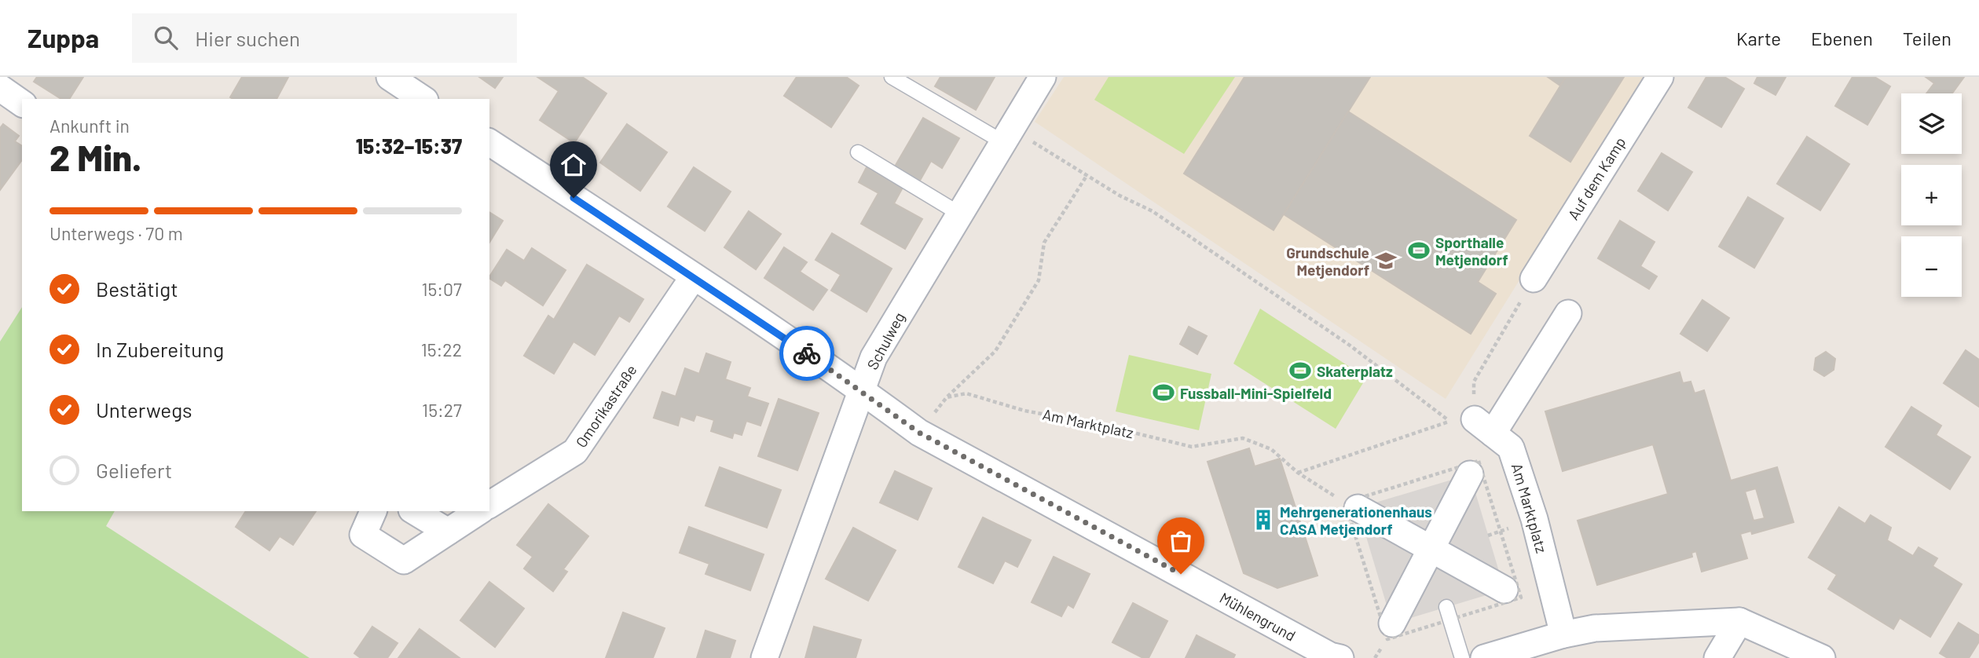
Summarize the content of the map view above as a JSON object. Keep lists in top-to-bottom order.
{
  "streets": {
    "street": [
      "Auf dem Kamp",
      "Schulweg",
      "Omorikastraße",
      "Am Marktplatz",
      "Mühlengrund"
    ]
  },
  "crossings": [
    ["Schulweg", "Mühlengrund"],
    ["Omorikastraße", "Mühlengrund"]
  ],
  "places": {
    "sports": ["Sporthalle Metjendorf", "Skaterplatz", "Fussball-Mini-Spielfeld"],
    "school or university": ["Grundschule Metjendorf"],
    "building": ["Mehrgenerationenhaus CASA Metjendorf"]
  },
  "page": {
    "header": "Zuppa",
    "search": "Hier suchen",
    "nav": ["Karte", "Ebenen", "Teilen"],
    "map_buttons": ["+", "−"],
    "heading": ["2 Min.", "Ankunft in", "15:32–15:37"],
    "bar": "Unterwegs · 70 m",
    "list": [
      ["Bestätigt", "15:07"],
      ["In Zubereitung", "15:22"],
      ["Unterwegs", "15:27"],
      "Geliefert"
    ]
  }
}
